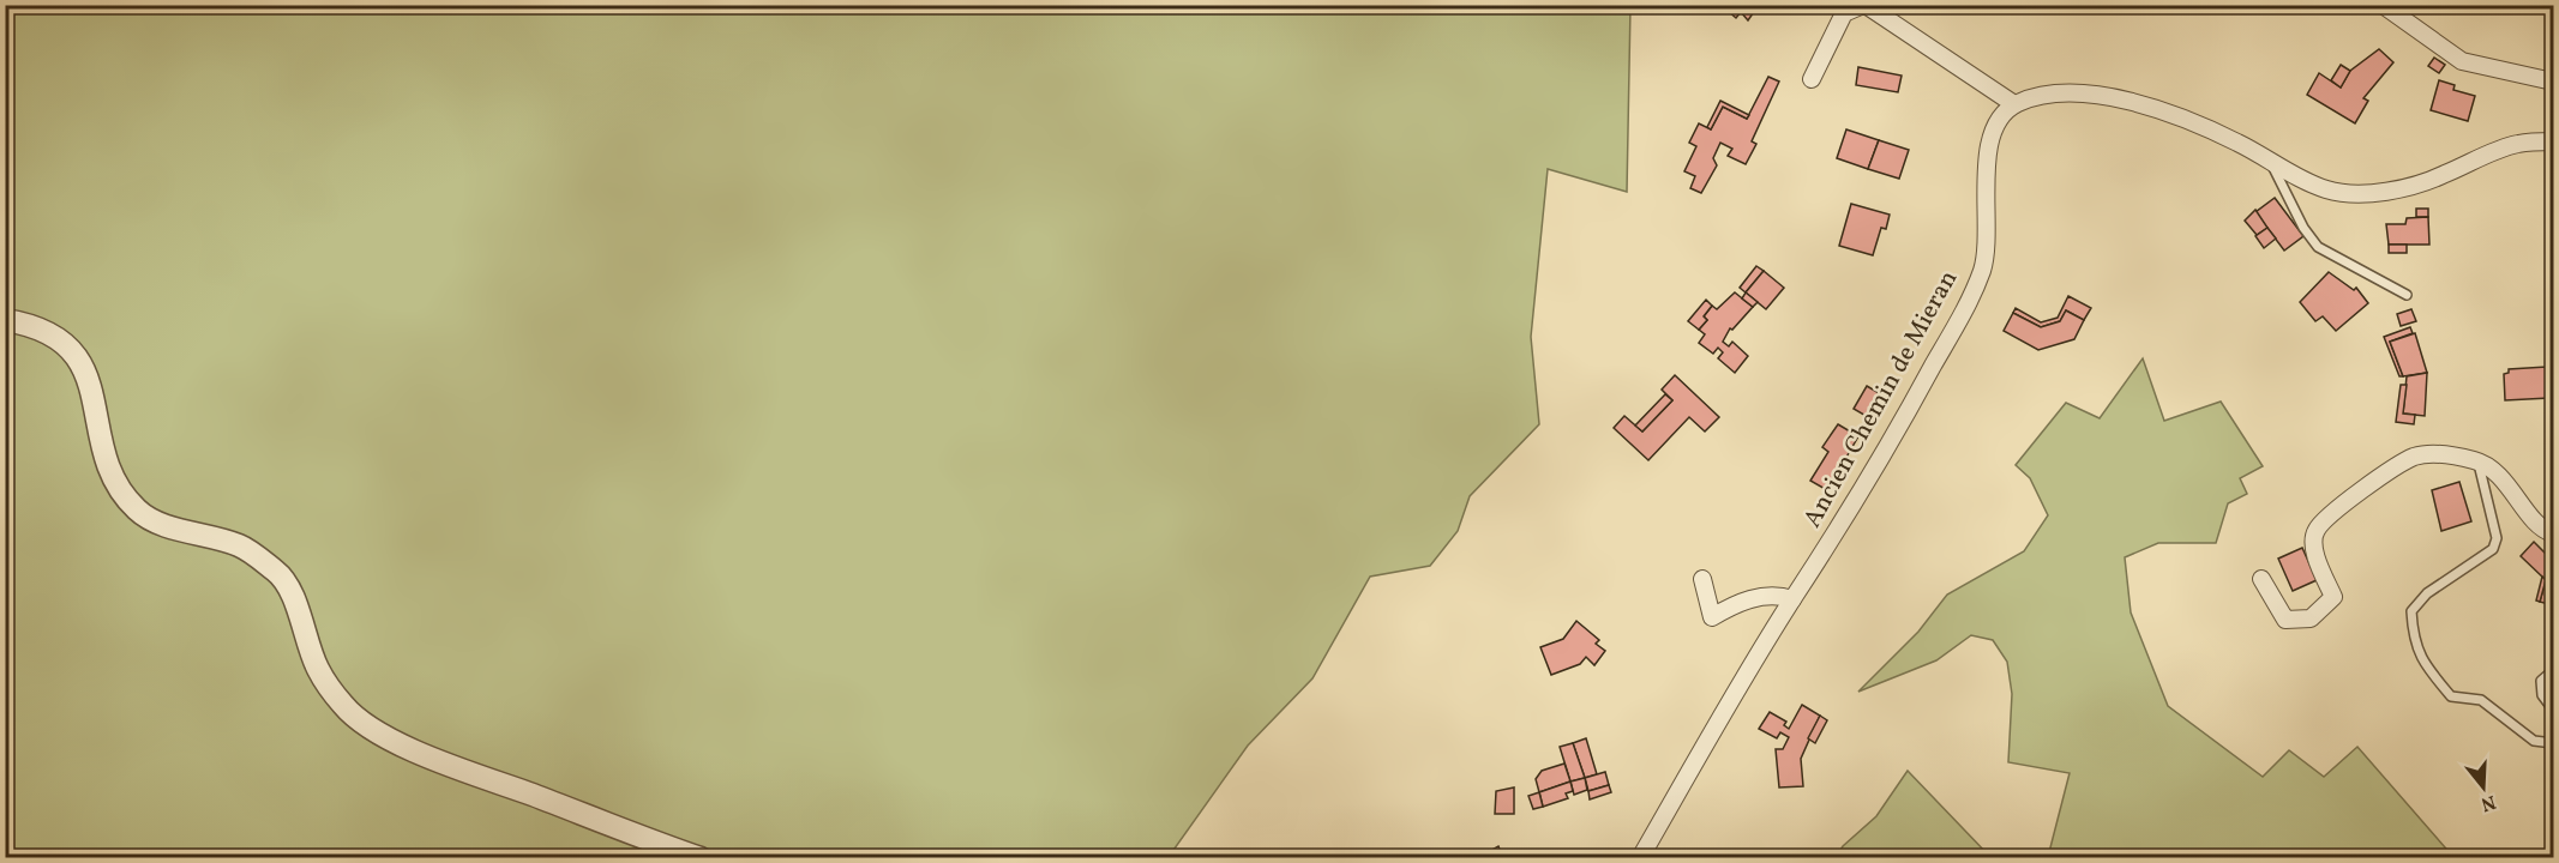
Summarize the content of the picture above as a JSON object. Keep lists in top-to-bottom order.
{
  "streets": {
    "street": ["Ancien Chemin de Mieran"]
  },
  "north": "bottom"
}
